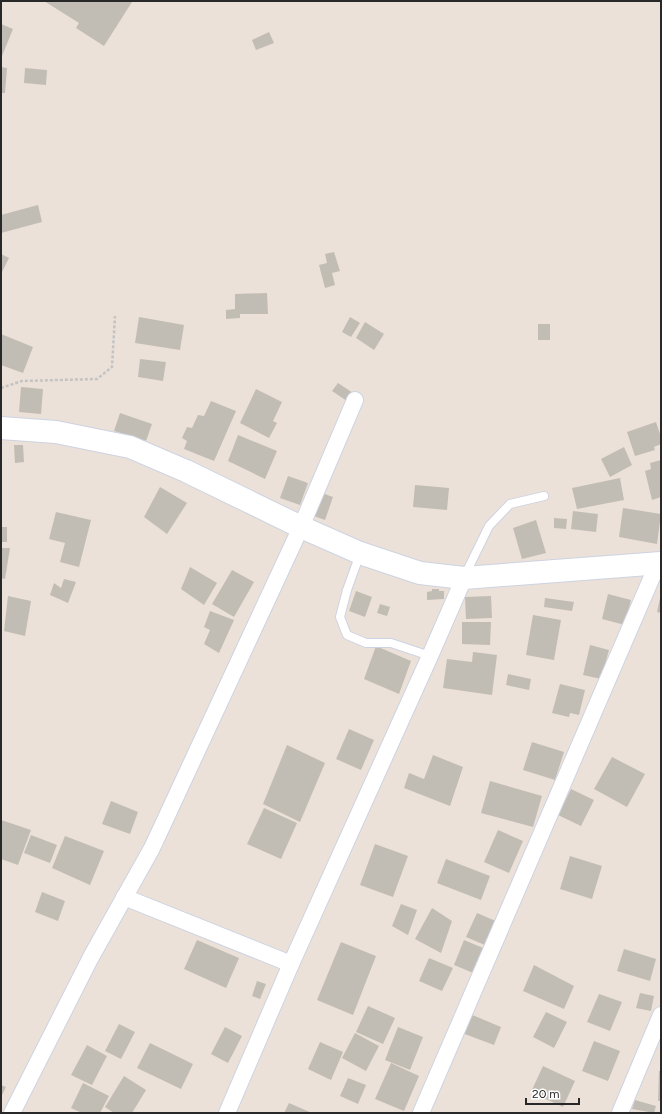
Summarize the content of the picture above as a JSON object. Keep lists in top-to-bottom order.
{
  "scale_bar": "20 m"
}
